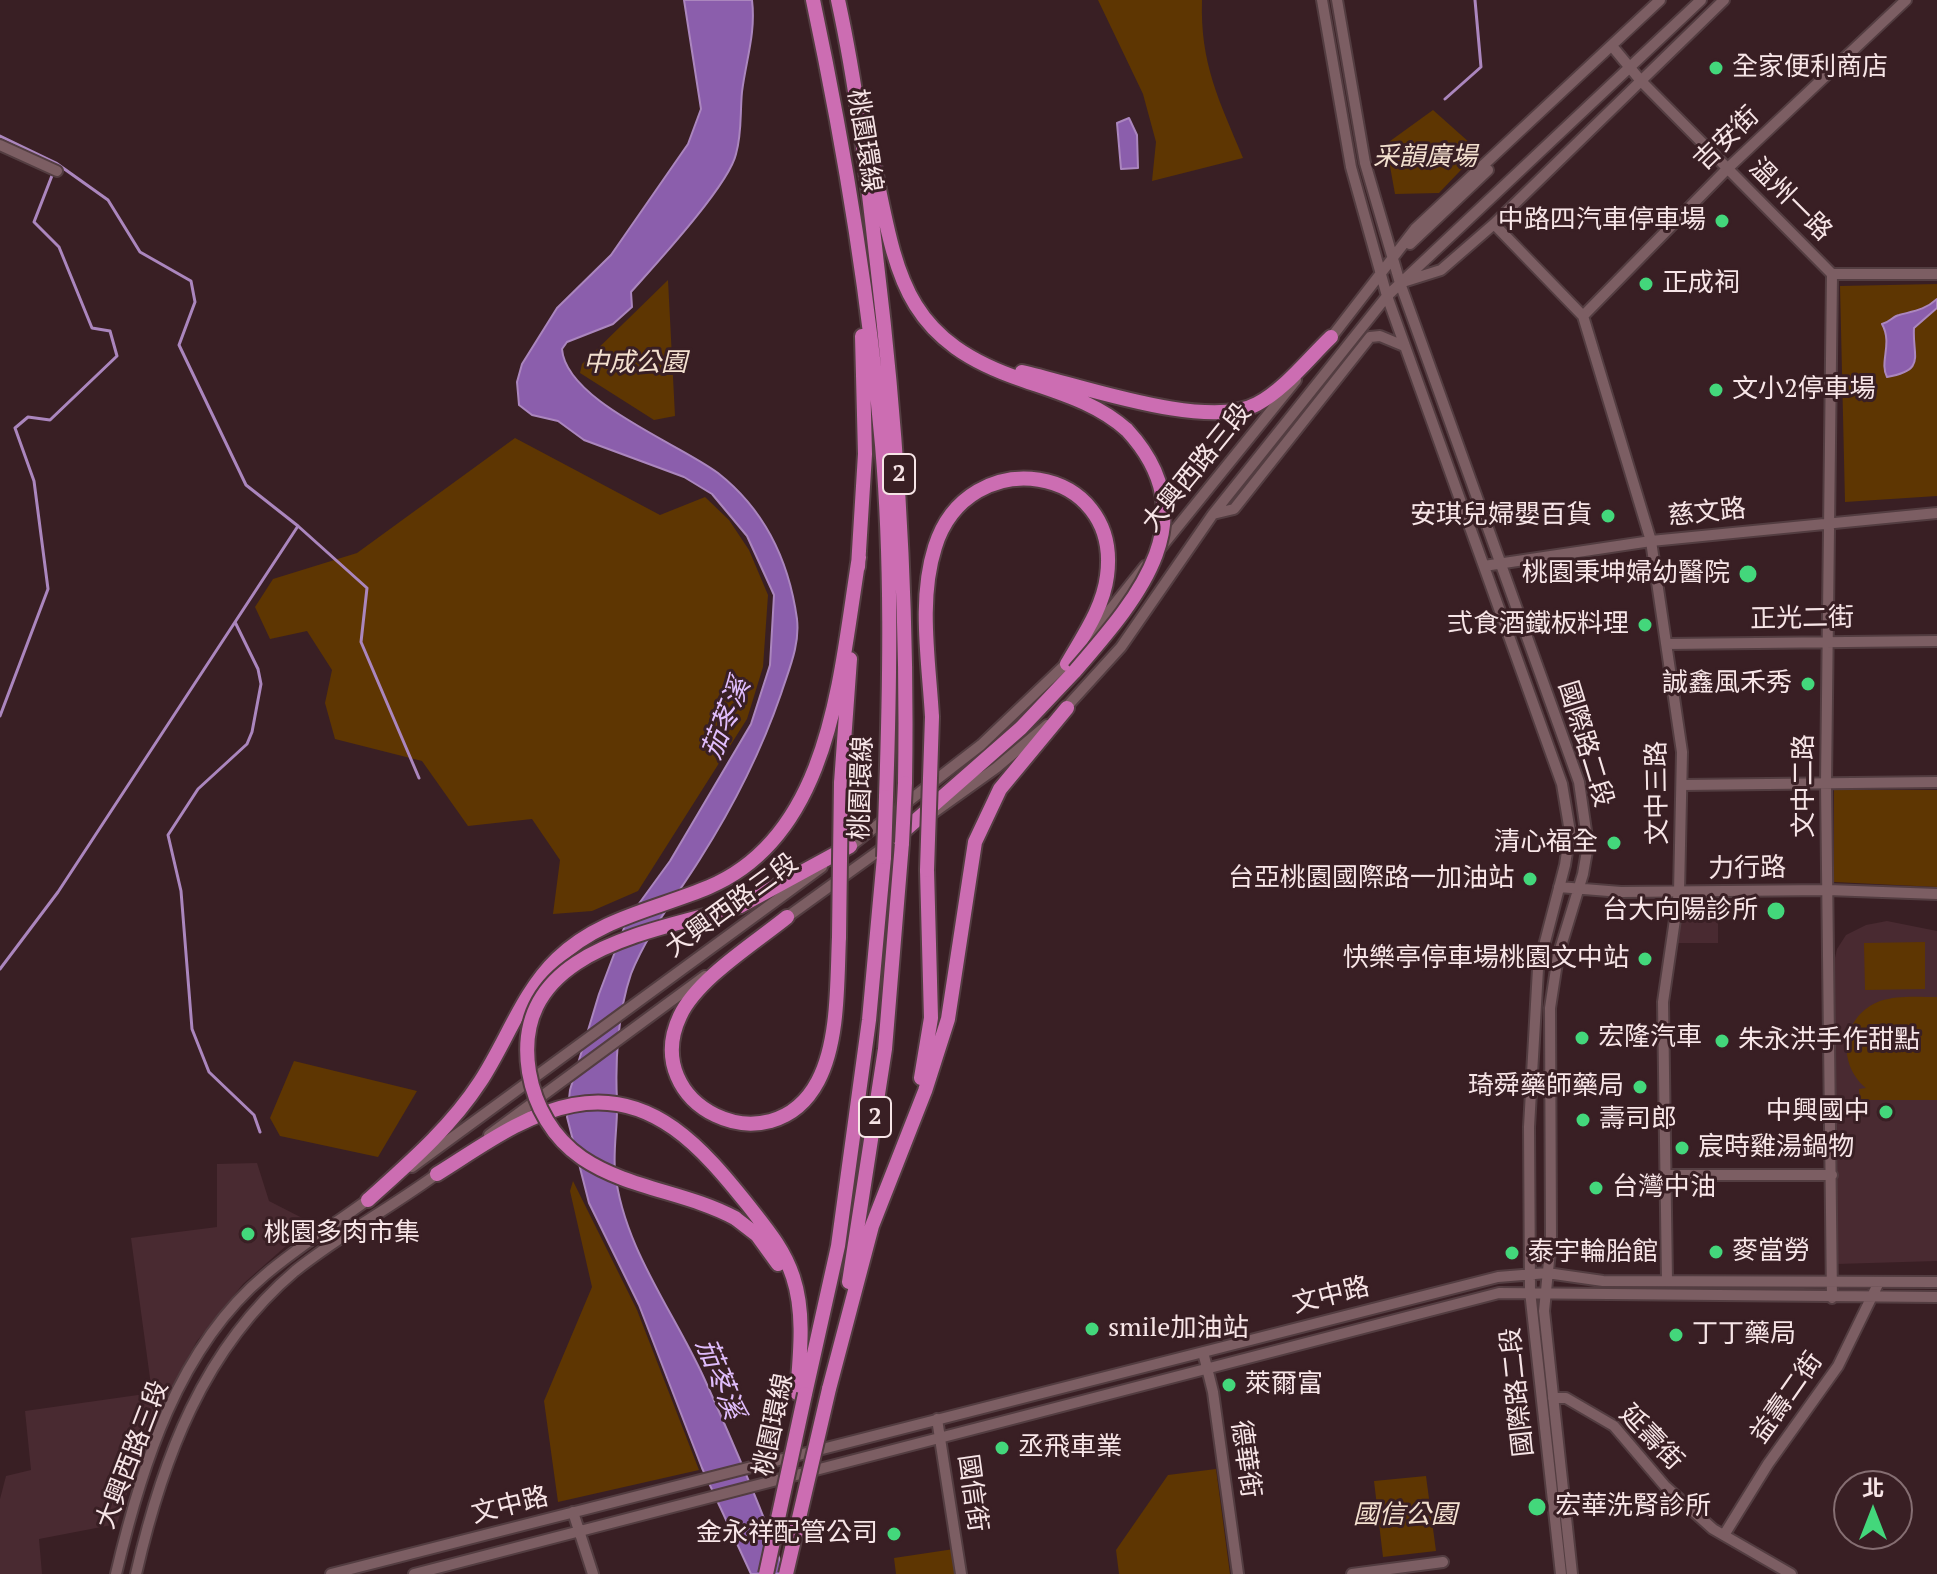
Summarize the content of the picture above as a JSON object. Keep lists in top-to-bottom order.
{
  "streets": {
    "highway": ["桃園環線", "2"],
    "street": [
      "吉安街",
      "溫州一路",
      "大興西路三段",
      "慈文路",
      "正光二街",
      "國際路二段",
      "文中二路",
      "文中三路",
      "力行路",
      "文中路",
      "益壽二街",
      "延壽街",
      "德華街",
      "國信街"
    ]
  },
  "crossings": [
    ["吉安街", "溫州一路"],
    ["吉安街", "文中三路"],
    ["桃園環線", "大興西路三段"],
    ["溫州一路", "大興西路三段"],
    ["溫州一路", "文中二路"],
    ["大興西路三段", "國際路二段"],
    ["慈文路", "國際路二段"],
    ["慈文路", "文中二路"],
    ["慈文路", "文中三路"],
    ["正光二街", "文中二路"],
    ["正光二街", "文中三路"],
    ["國際路二段", "力行路"],
    ["國際路二段", "文中路"],
    ["國際路二段", "延壽街"],
    ["文中二路", "力行路"],
    ["文中二路", "文中路"],
    ["文中三路", "力行路"],
    ["文中三路", "文中路"],
    ["文中路", "益壽二街"],
    ["文中路", "德華街"],
    ["文中路", "國信街"],
    ["益壽二街", "延壽街"]
  ],
  "water": ["茄苳溪"],
  "parks": ["采韻廣場", "中成公園", "國信公園"],
  "places": [
    "全家便利商店",
    "中路四汽車停車場",
    "正成祠",
    "文小2停車場",
    "安琪兒婦嬰百貨",
    "桃園秉坤婦幼醫院",
    "弍食酒鐵板料理",
    "誠鑫風禾秀",
    "清心福全",
    "台亞桃園國際路一加油站",
    "台大向陽診所",
    "快樂亭停車場桃園文中站",
    "宏隆汽車",
    "朱永洪手作甜點",
    "琦舜藥師藥局",
    "中興國中",
    "壽司郎",
    "宸時雞湯鍋物",
    "台灣中油",
    "桃園多肉市集",
    "麥當勞",
    "泰宇輪胎館",
    "smile加油站",
    "丁丁藥局",
    "萊爾富",
    "丞飛車業",
    "宏華洗腎診所",
    "金永祥配管公司"
  ],
  "north": "top"
}
